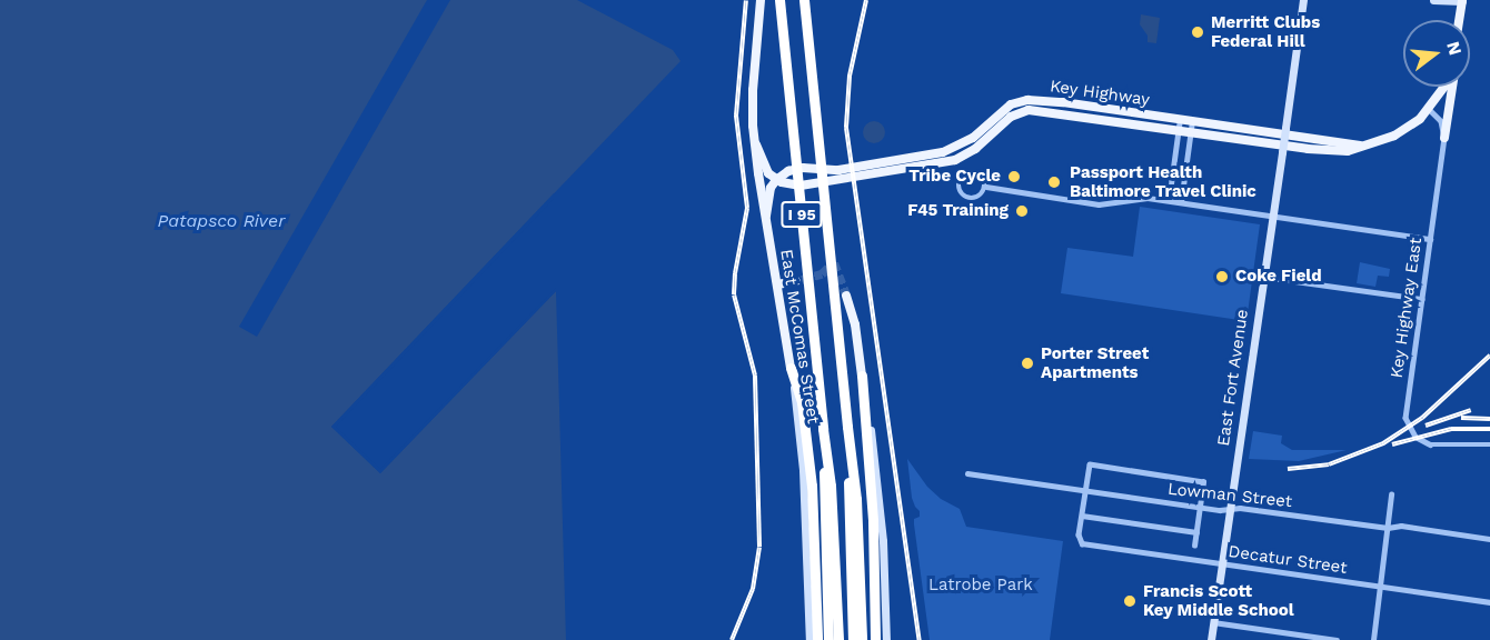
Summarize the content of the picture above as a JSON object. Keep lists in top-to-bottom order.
{
  "streets": {
    "highway": ["I 95"],
    "main road": ["Key Highway", "East McComas Street"],
    "street": [
      "Key Highway East",
      "East Fort Avenue",
      "Lowman Street",
      "Decatur Street"
    ]
  },
  "crossings": [
    ["East Fort Avenue", "Lowman Street"],
    ["East Fort Avenue", "Decatur Street"]
  ],
  "water": ["Patapsco River"],
  "parks": ["Latrobe Park"],
  "places": [
    "Merritt Clubs Federal Hill",
    "Tribe Cycle",
    "Passport Health Baltimore Travel Clinic",
    "F45 Training",
    "Coke Field",
    "Porter Street Apartments",
    "Francis Scott Key Middle School"
  ],
  "north": "right"
}
